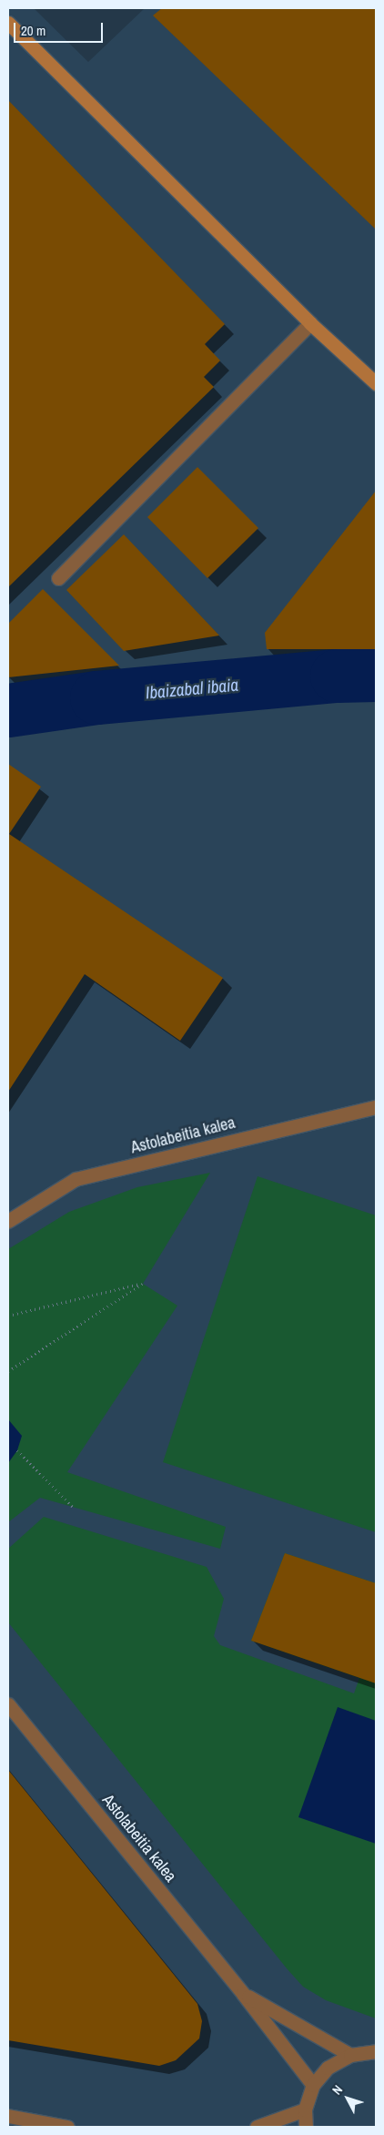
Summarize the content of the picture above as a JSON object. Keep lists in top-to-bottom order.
{
  "streets": {
    "street": ["Astolabeitia kalea"]
  },
  "water": ["Ibaizabal ibaia"],
  "scale_bar": "20 m",
  "north": "top left"
}
